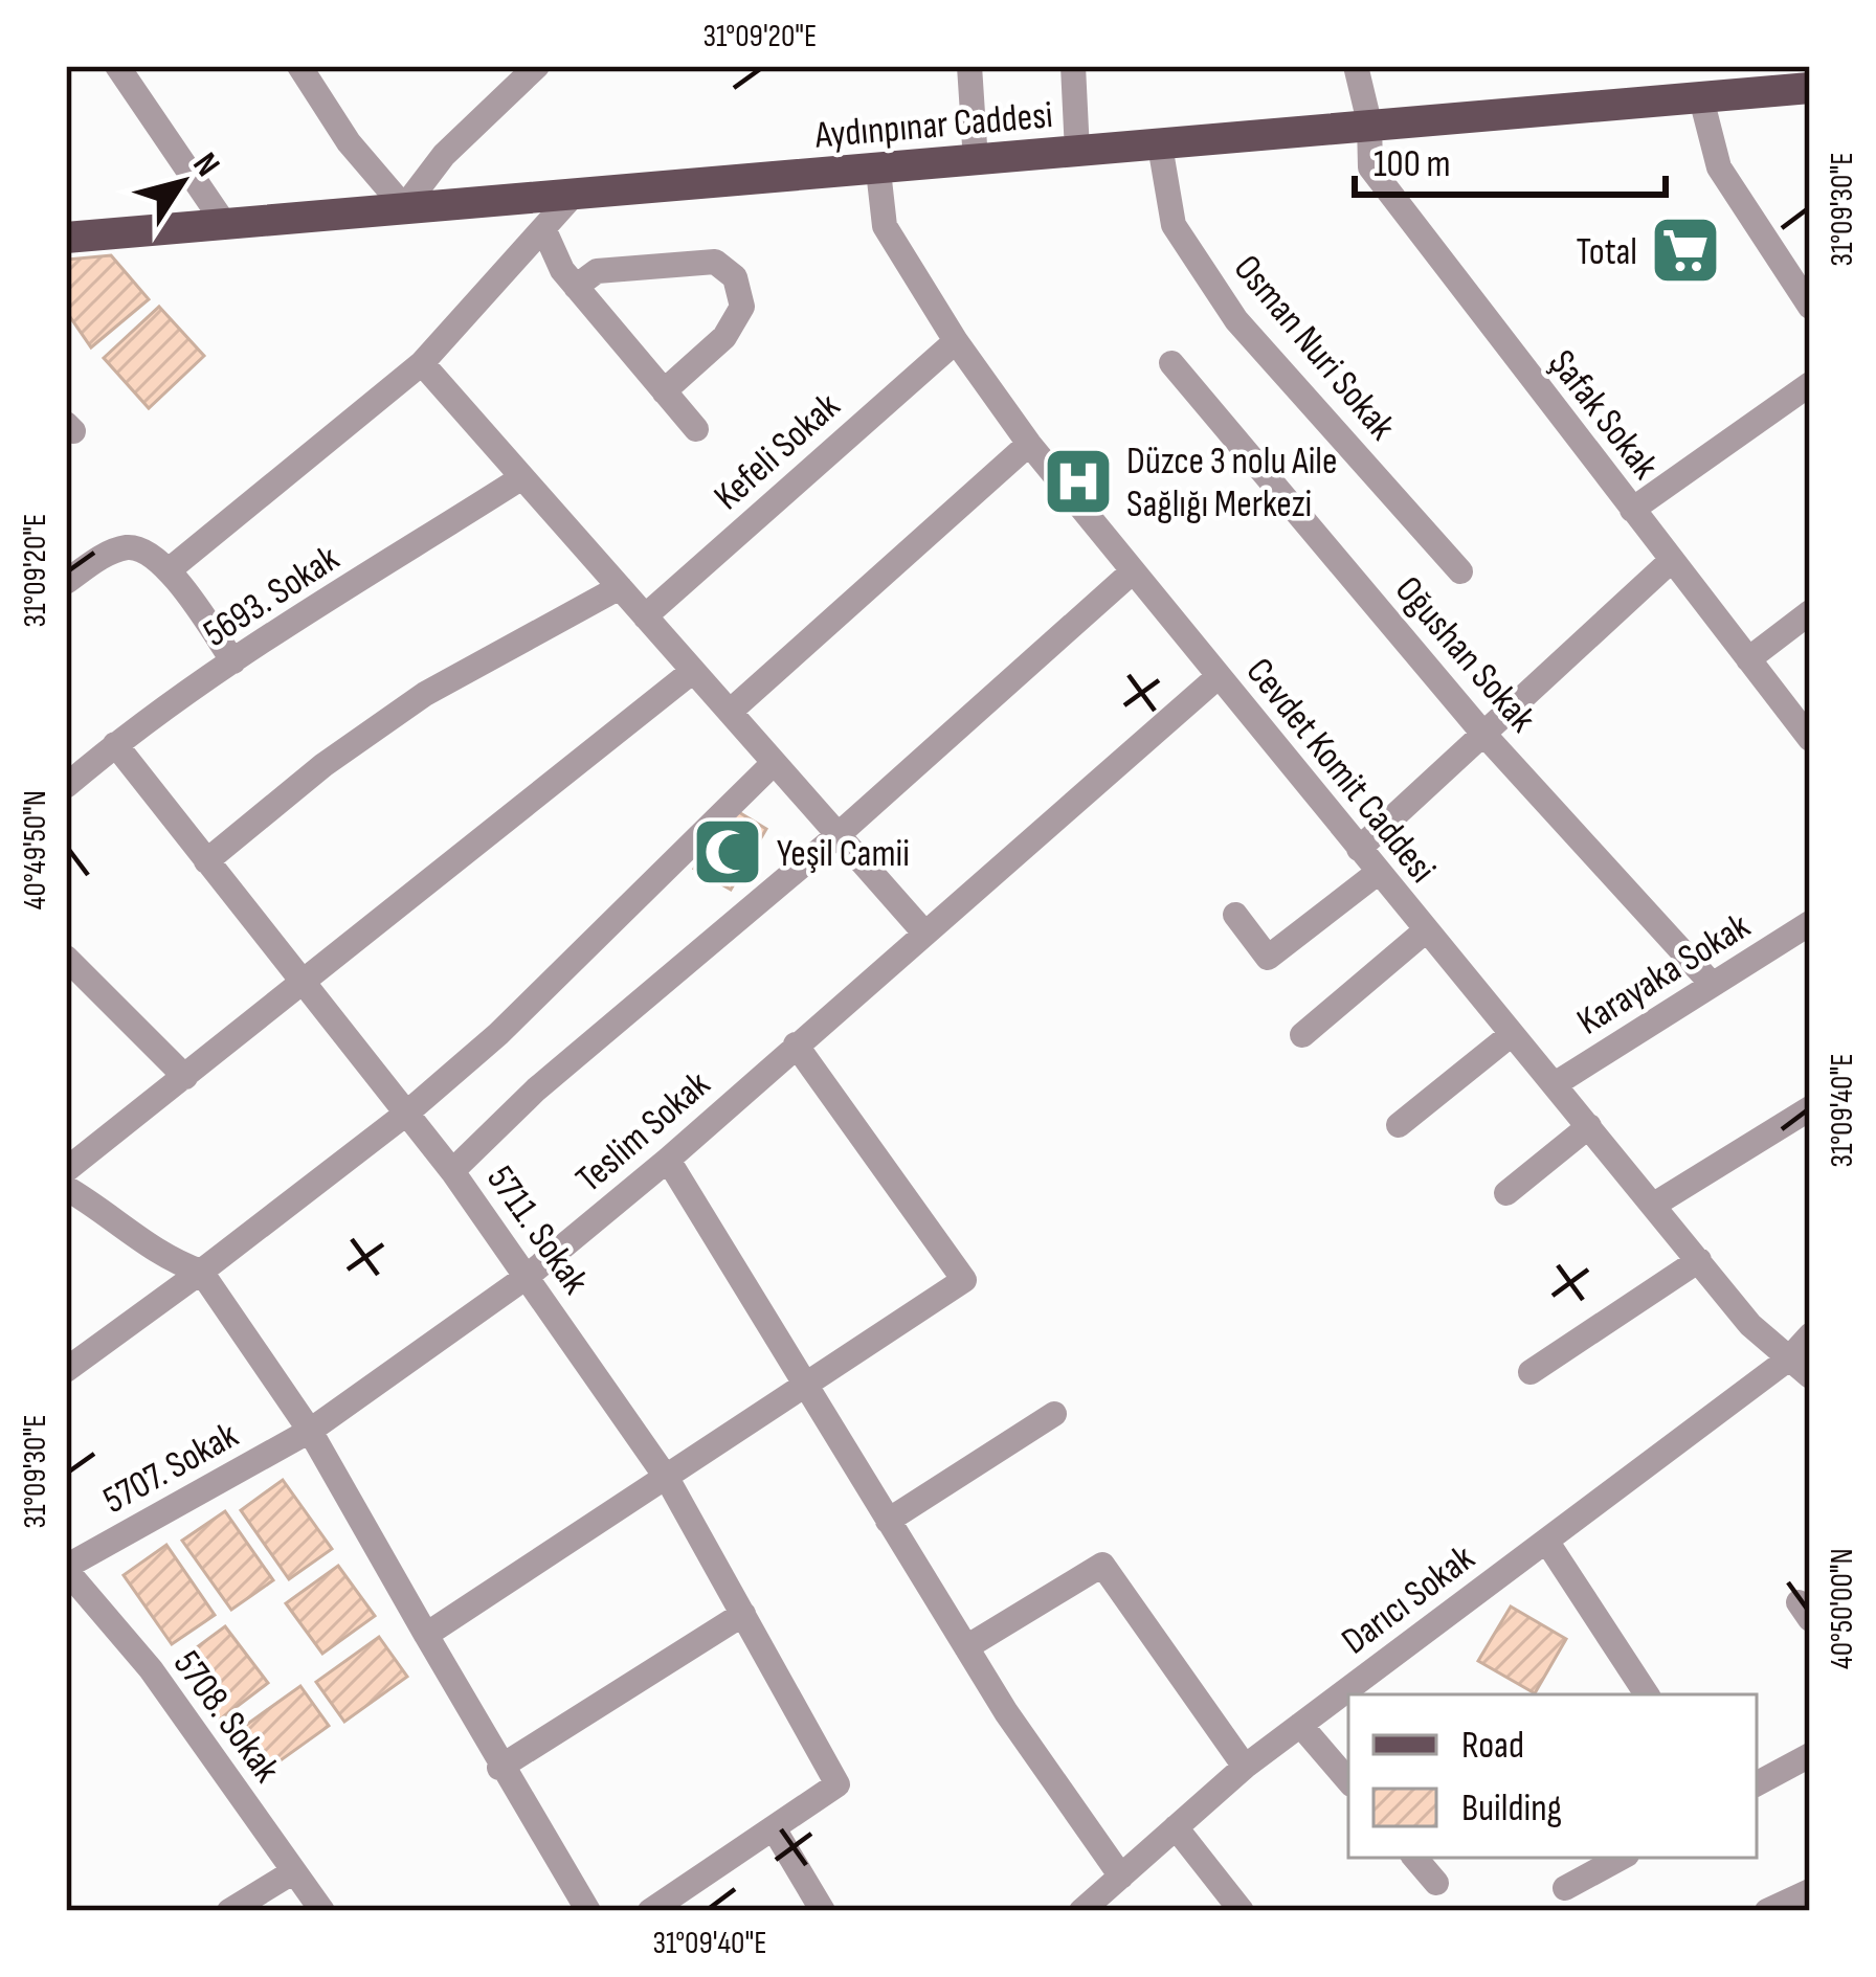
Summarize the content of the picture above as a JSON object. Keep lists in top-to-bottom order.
{
  "streets": {
    "main road": ["Aydınpınar Caddesi"],
    "street": [
      "Osman Nuri Sokak",
      "Şafak Sokak",
      "Kefeli Sokak",
      "5693. Sokak",
      "Oğushan Sokak",
      "Cevdet Komit Caddesi",
      "Karayaka Sokak",
      "Teslim Sokak",
      "5711. Sokak",
      "5707. Sokak",
      "Darıcı Sokak",
      "5708. Sokak"
    ]
  },
  "crossings": [
    ["Aydınpınar Caddesi", "Osman Nuri Sokak"],
    ["Aydınpınar Caddesi", "Şafak Sokak"],
    ["Aydınpınar Caddesi", "Cevdet Komit Caddesi"],
    ["Kefeli Sokak", "Cevdet Komit Caddesi"],
    ["Oğushan Sokak", "Karayaka Sokak"],
    ["Cevdet Komit Caddesi", "Karayaka Sokak"],
    ["Cevdet Komit Caddesi", "Teslim Sokak"],
    ["Cevdet Komit Caddesi", "5711. Sokak"],
    ["Cevdet Komit Caddesi", "Darıcı Sokak"],
    ["Teslim Sokak", "5711. Sokak"],
    ["Teslim Sokak", "5707. Sokak"],
    ["5707. Sokak", "5708. Sokak"]
  ],
  "places": {
    "supermarket": ["Total"],
    "hospital": ["Düzce 3 nolu Aile Sağlığı Merkezi"],
    "mosque": ["Yeşil Camii"]
  },
  "legend": ["Road", "Building"],
  "scale_bar": "100 m",
  "north": "top right",
  "coordinates": [
    "31°09'20\"E",
    "31°09'30\"E",
    "40°49'50\"N",
    "31°09'40\"E",
    "40°50'00\"N"
  ]
}
